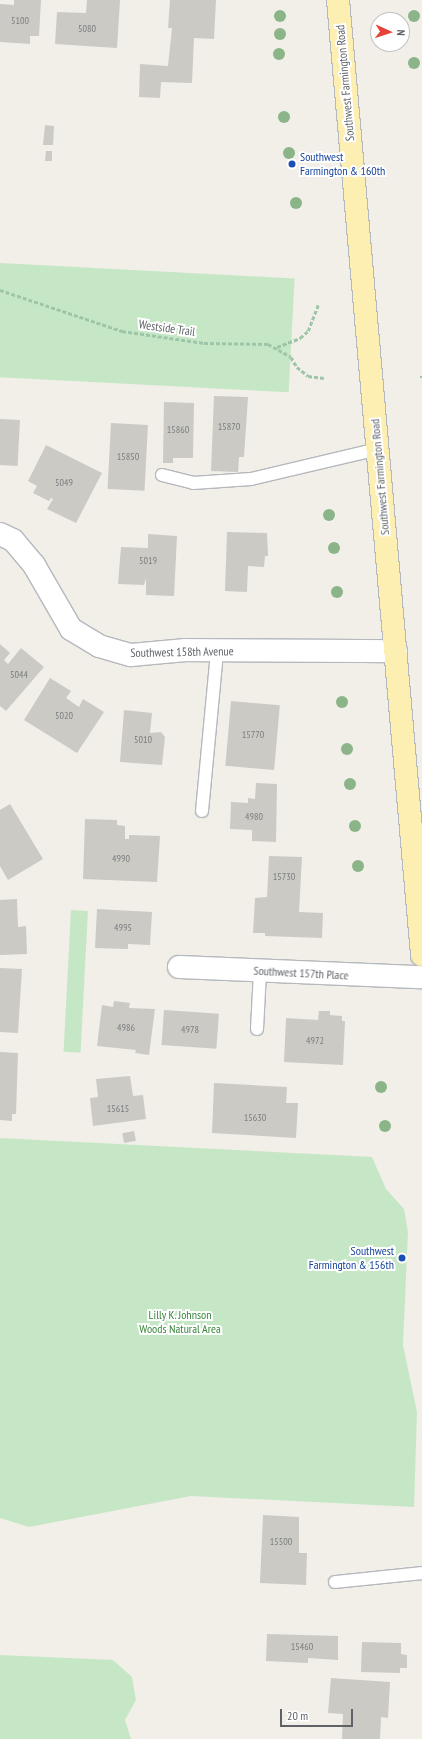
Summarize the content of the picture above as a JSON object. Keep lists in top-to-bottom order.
{
  "streets": {
    "main road": ["Southwest Farmington Road"],
    "street": ["Southwest 158th Avenue", "Southwest 157th Place"],
    "path": ["Westside Trail"]
  },
  "crossings": [
    ["Southwest Farmington Road", "Southwest 158th Avenue"]
  ],
  "parks": ["Lilly K. Johnson Woods Natural Area"],
  "places": ["Southwest Farmington & 160th", "Southwest Farmington & 156th"],
  "house_numbers": [
    "5100",
    "5080",
    "15870",
    "15860",
    "15850",
    "5049",
    "5019",
    "5044",
    "5020",
    "15770",
    "5010",
    "4980",
    "4990",
    "15730",
    "4995",
    "4986",
    "4978",
    "4972",
    "15615",
    "15630",
    "15500",
    "15460"
  ],
  "scale_bar": "20 m",
  "north": "right"
}
